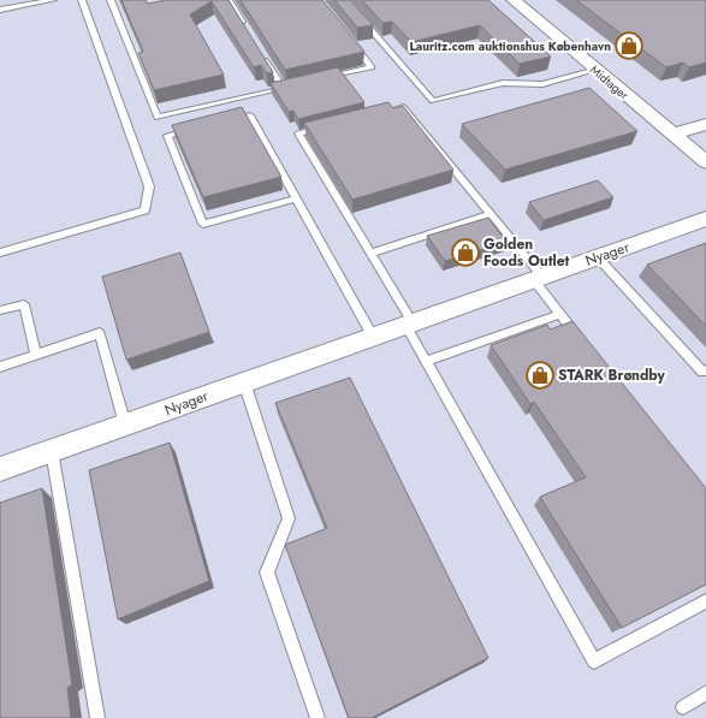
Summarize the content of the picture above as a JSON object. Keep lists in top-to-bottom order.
{
  "streets": {
    "street": ["Midtager", "Nyager"]
  },
  "places": {
    "shop": ["Lauritz.com auktionshus København", "Golden Foods Outlet", "STARK Brøndby"]
  }
}
